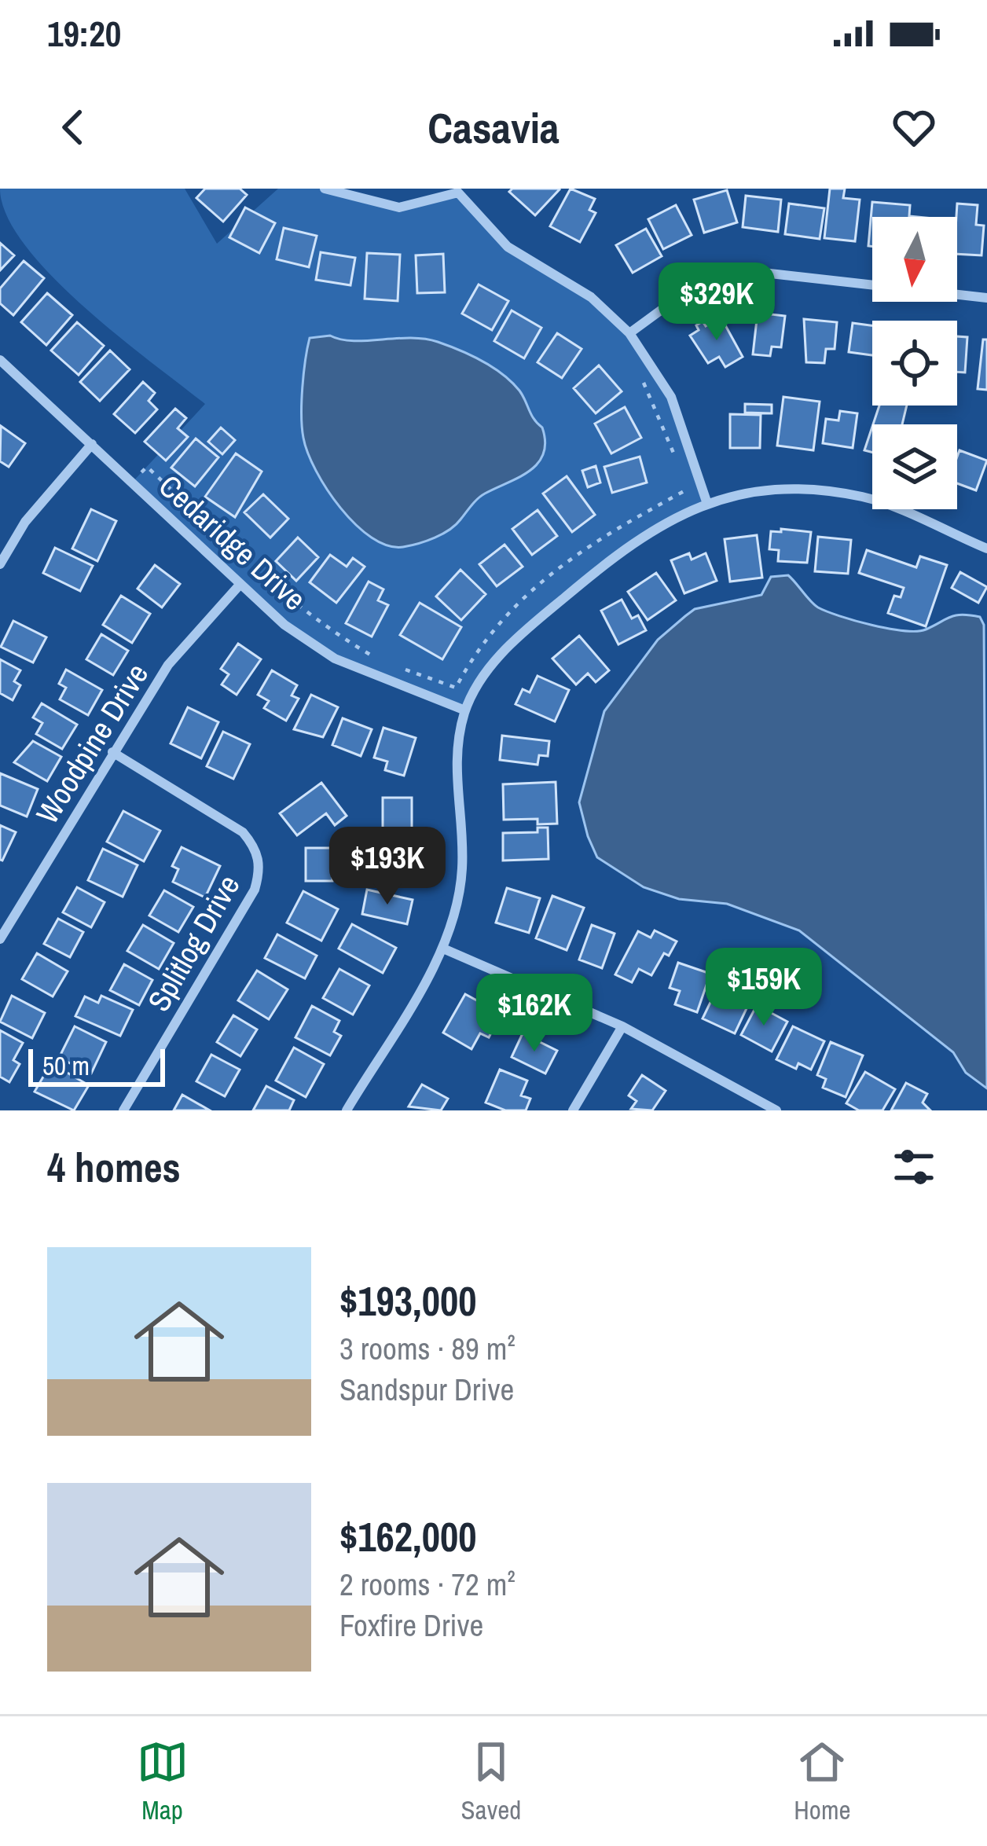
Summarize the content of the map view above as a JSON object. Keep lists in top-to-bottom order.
{
  "streets": {
    "street": ["Cedaridge Drive", "Woodpine Drive", "Splitlog Drive"]
  },
  "crossings": [
    ["Cedaridge Drive", "Woodpine Drive"],
    ["Woodpine Drive", "Splitlog Drive"]
  ],
  "scale_bar": "50 m",
  "north": "bottom",
  "page": {
    "status": "19:20",
    "header": "Casavia",
    "price": [
      "$329K",
      "$193K",
      "$159K",
      "$162K"
    ],
    "scale": "50 m",
    "heading": "4 homes",
    "list": [
      {
        "name": "$193,000",
        "note": "3 rooms · 89 m² · Sandspur Drive"
      },
      {
        "name": "$162,000",
        "note": "2 rooms · 72 m² · Foxfire Drive"
      }
    ],
    "tabs": ["Map", "Saved", "Home"]
  }
}
